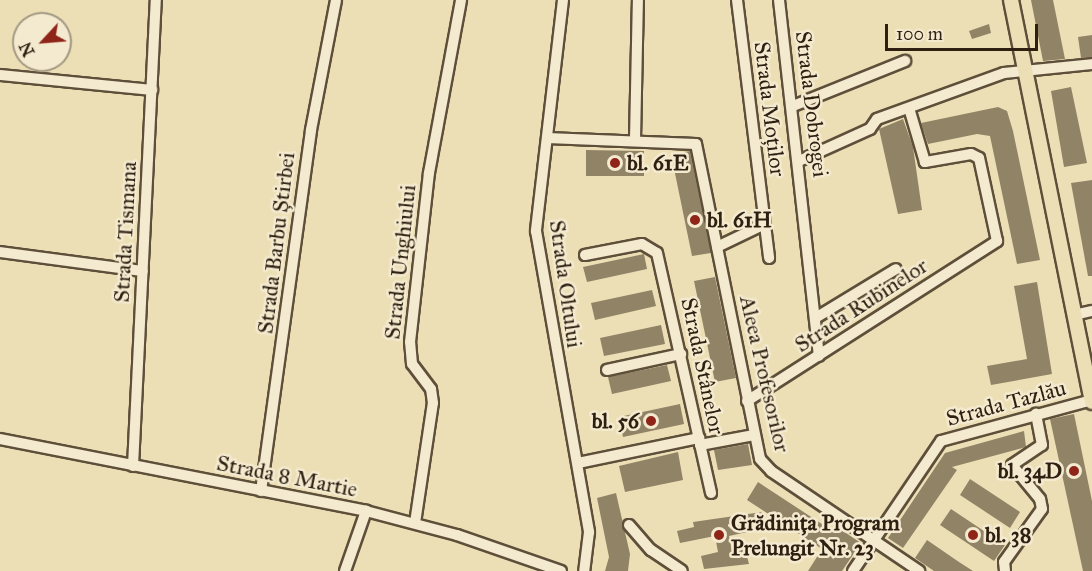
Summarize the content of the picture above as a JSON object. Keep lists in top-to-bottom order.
{
  "streets": {
    "street": [
      "Strada Dobrogei",
      "Strada Moților",
      "Strada Tismana",
      "Strada Barbu Știrbei",
      "Strada Unghiului",
      "Strada Oltului",
      "Strada Rubinelor",
      "Strada Stânelor",
      "Aleea Profesorilor",
      "Strada Tazlău",
      "Strada 8 Martie"
    ]
  },
  "crossings": [
    ["Strada Dobrogei", "Strada Rubinelor"],
    ["Strada Tismana", "Strada 8 Martie"],
    ["Strada Barbu Știrbei", "Strada 8 Martie"],
    ["Strada Unghiului", "Strada 8 Martie"],
    ["Strada Rubinelor", "Aleea Profesorilor"],
    ["Aleea Profesorilor", "Strada Tazlău"]
  ],
  "places": [
    "bl. 61E",
    "bl. 61H",
    "bl. 56",
    "bl. 34D",
    "Grădinița Program Prelungit Nr. 23",
    "bl. 38"
  ],
  "scale_bar": "100 m",
  "north": "bottom left"
}
